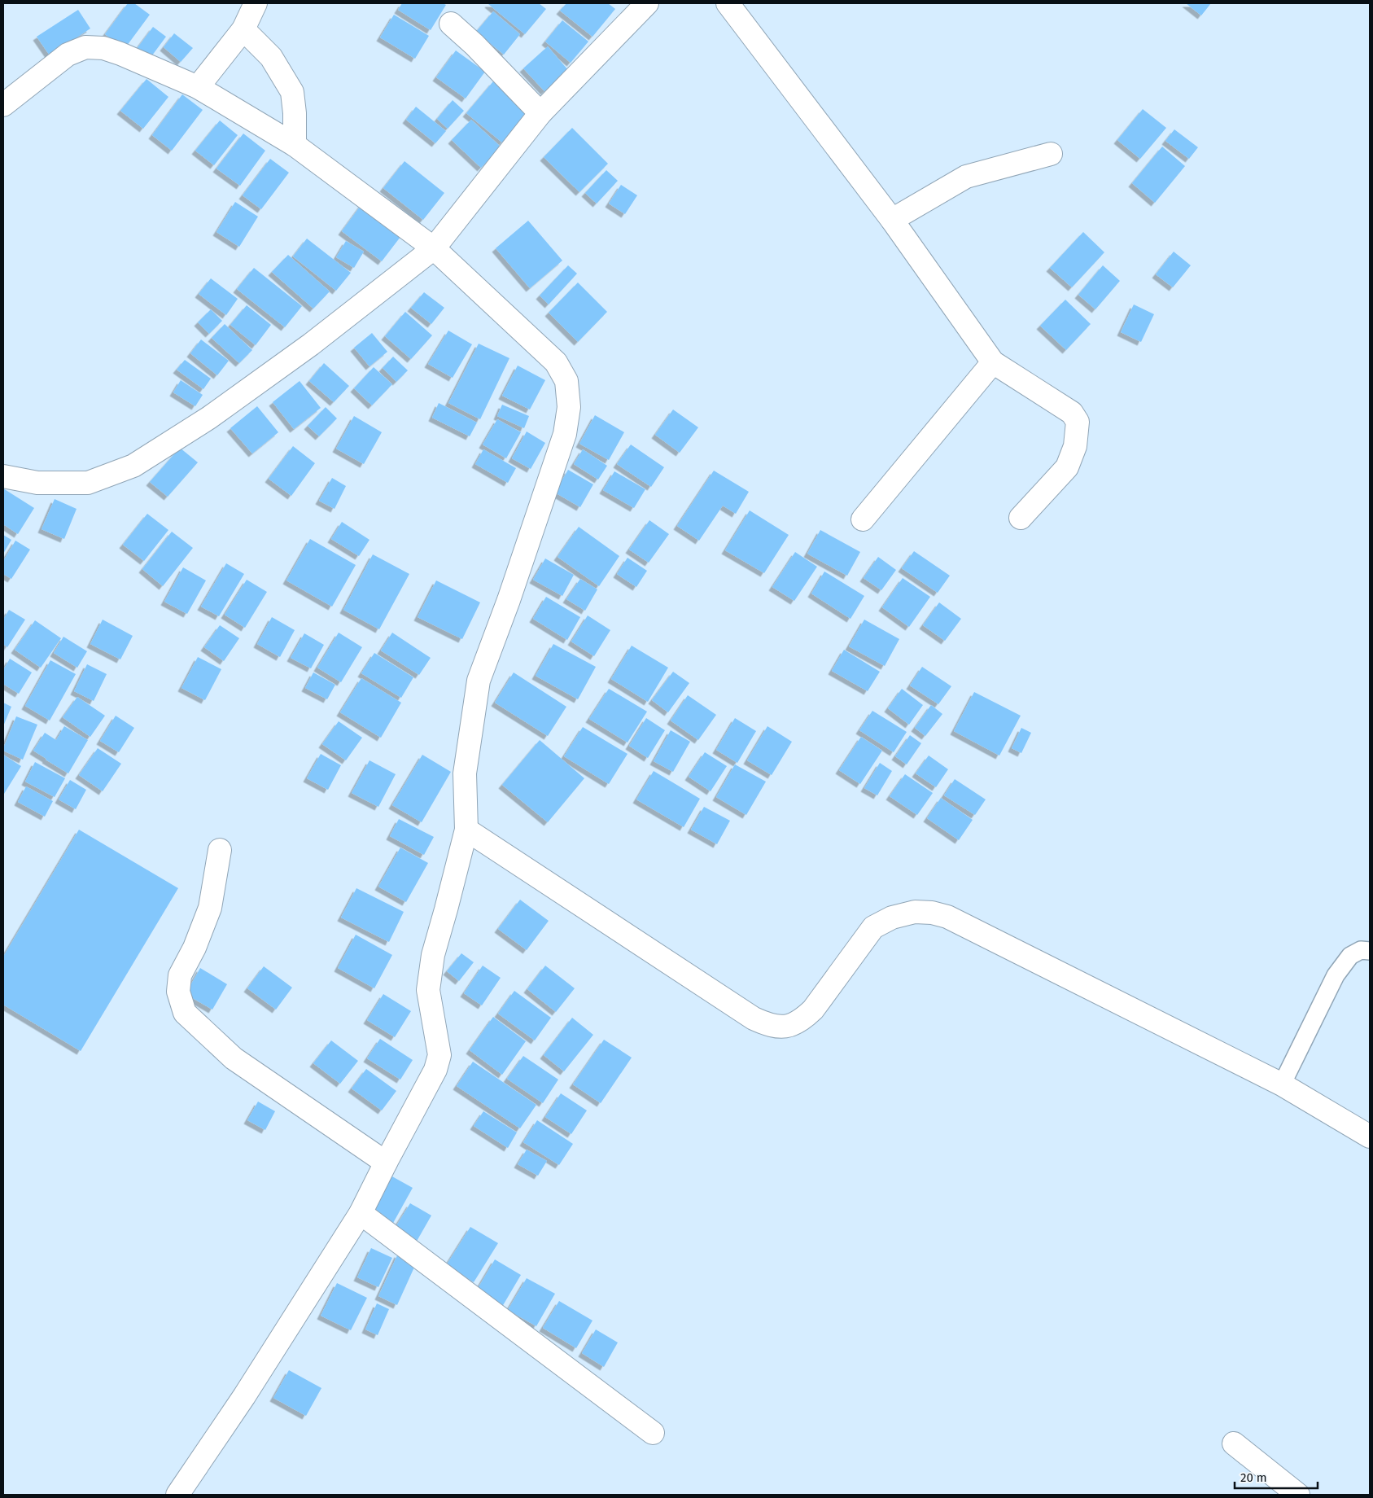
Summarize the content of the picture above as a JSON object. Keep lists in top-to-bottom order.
{
  "scale_bar": "20 m"
}
